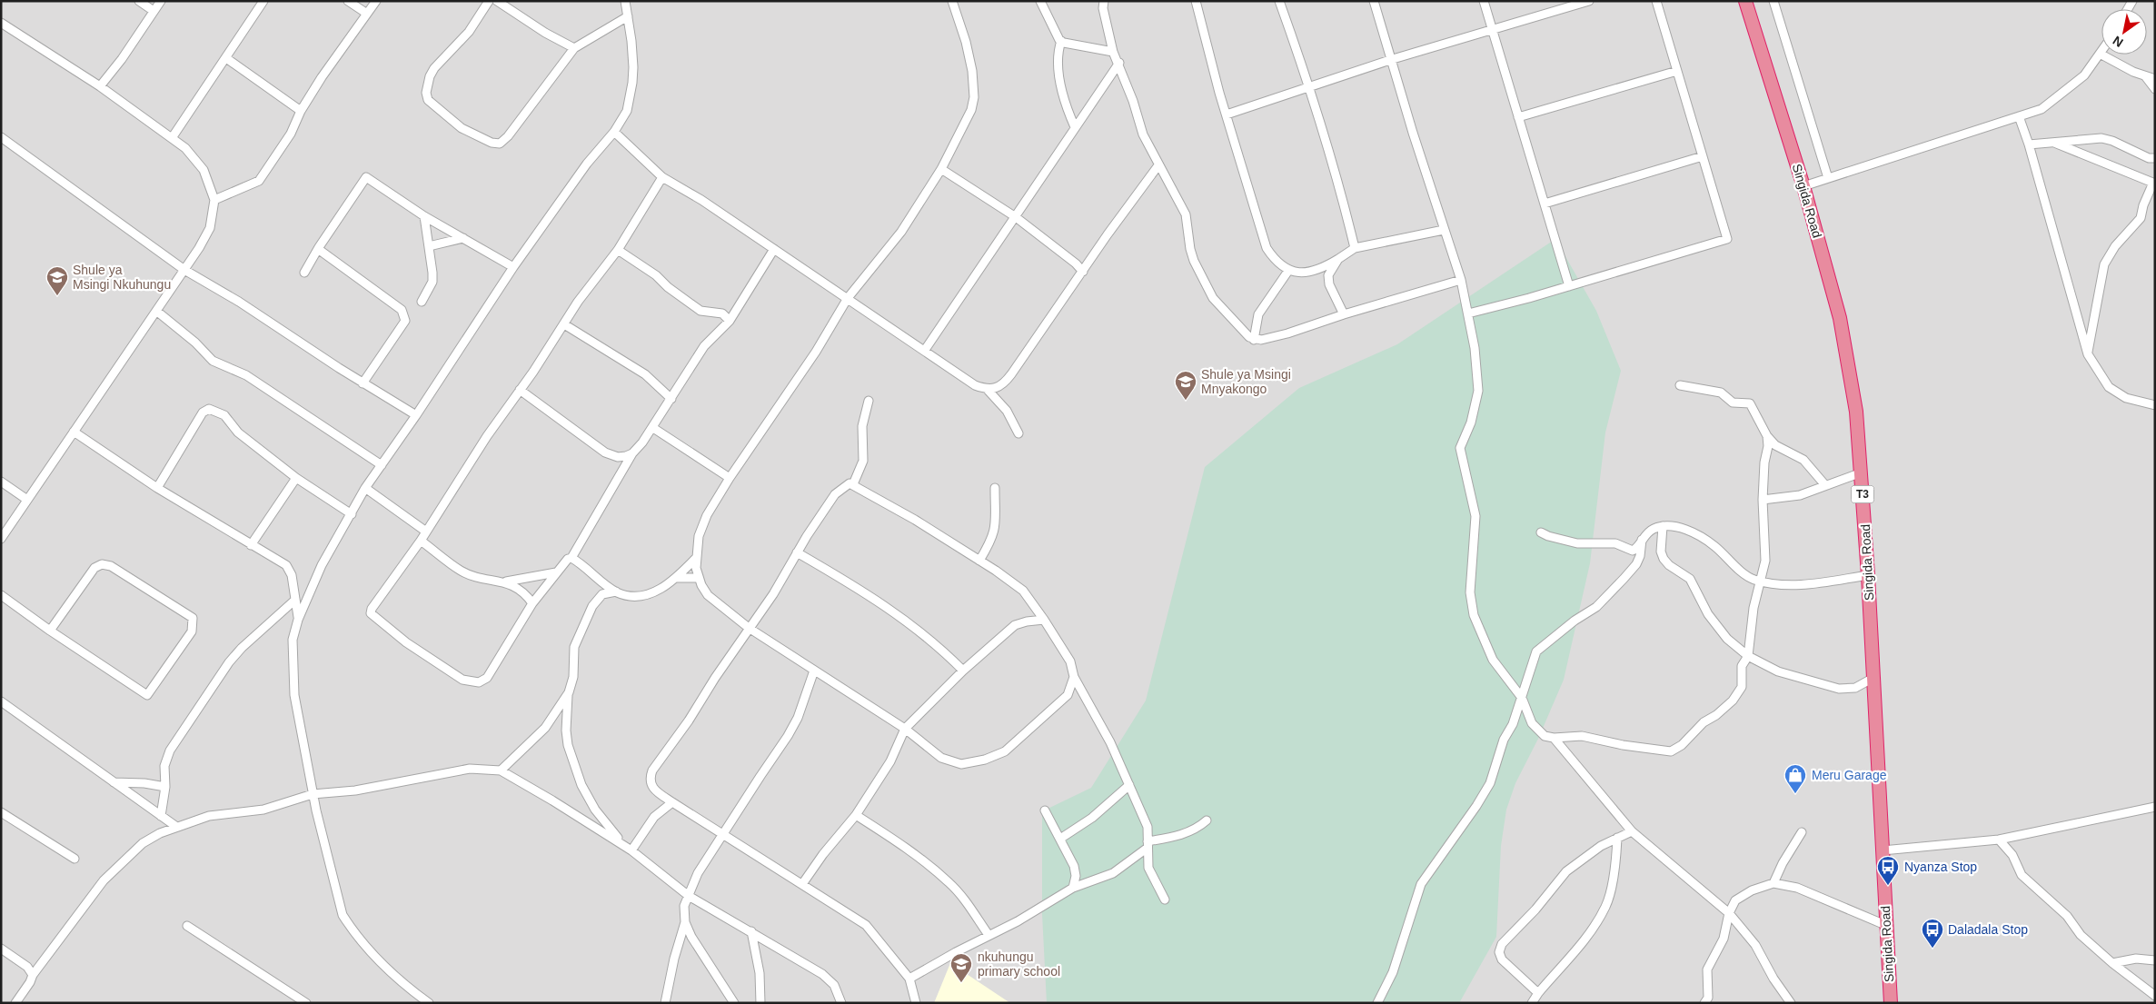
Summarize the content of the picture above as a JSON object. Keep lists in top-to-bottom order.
{
  "streets": {
    "highway": ["Singida Road", "T3"]
  },
  "places": {
    "school or university": ["Shule ya Msingi Nkuhungu", "Shule ya Msingi Mnyakongo", "nkuhungu primary school"],
    "shop": ["Meru Garage"],
    "bus stop": ["Nyanza Stop", "Daladala Stop"]
  },
  "north": "bottom left"
}
